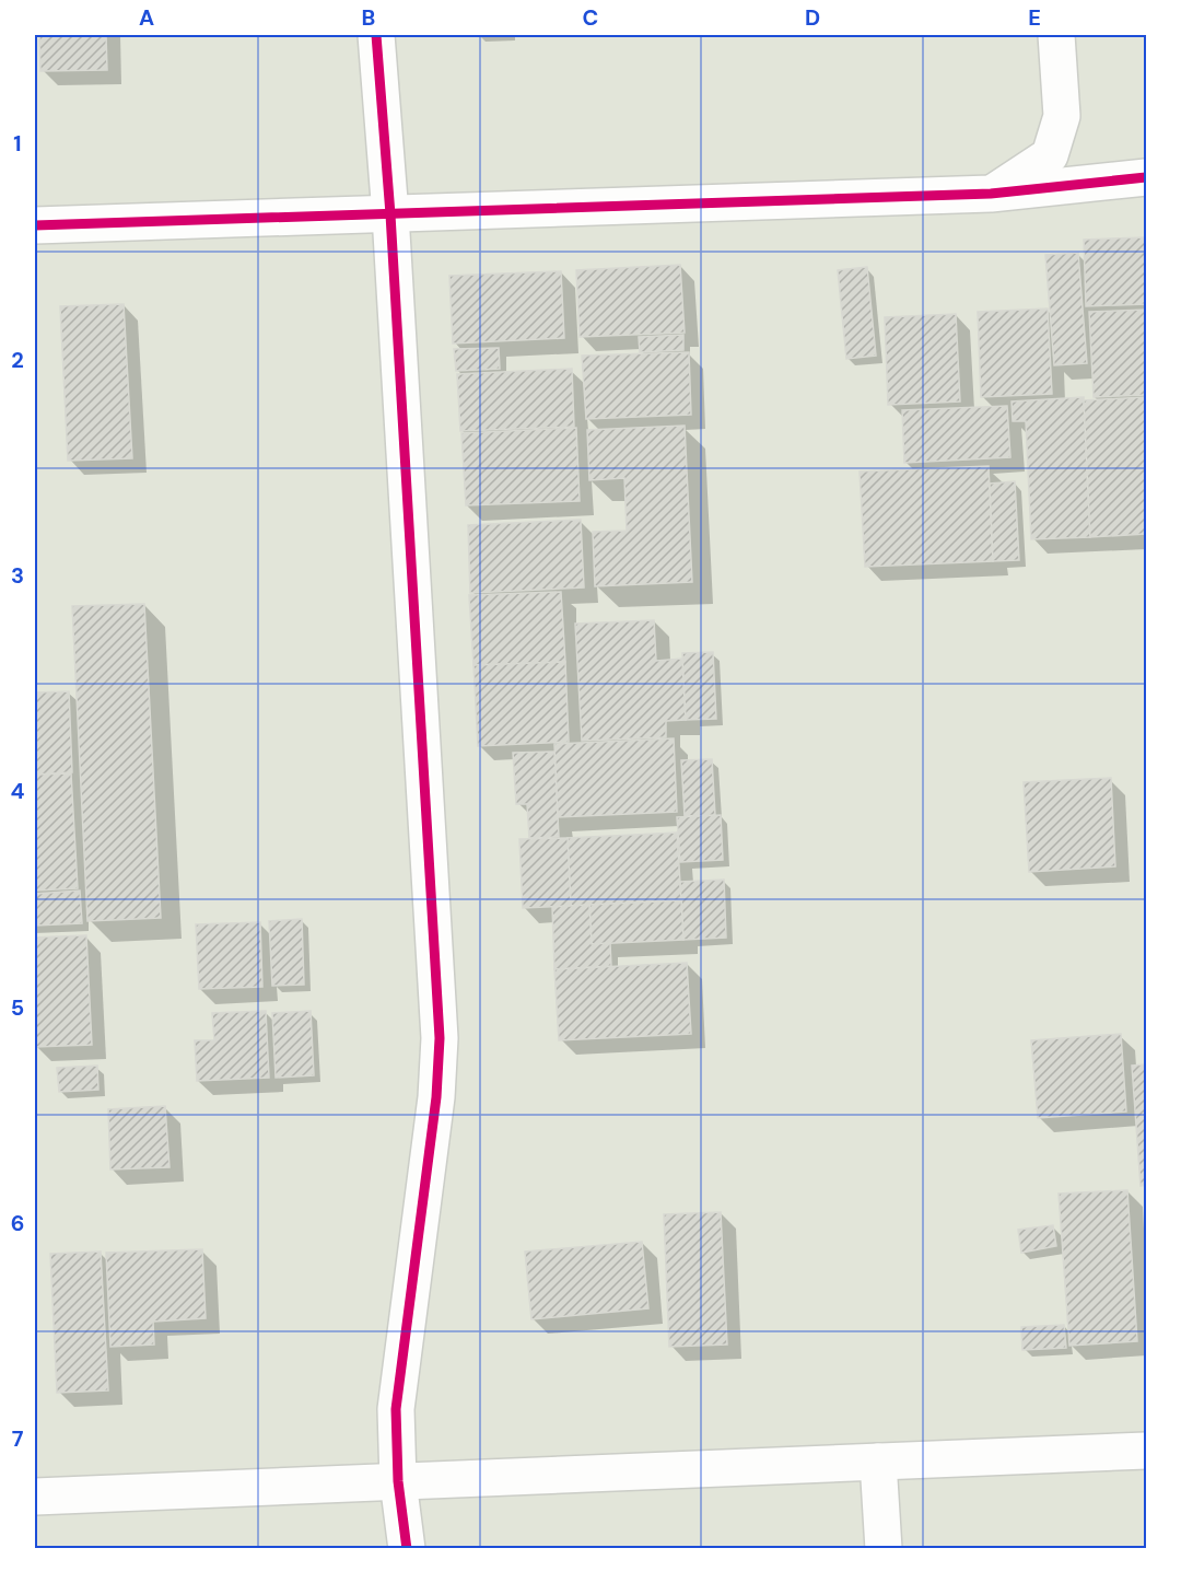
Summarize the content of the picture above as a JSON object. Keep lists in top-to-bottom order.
{
  "grid": {
    "columns": [
      "A",
      "B",
      "C",
      "D",
      "E"
    ],
    "rows": [
      "1",
      "2",
      "3",
      "4",
      "5",
      "6",
      "7"
    ]
  }
}
